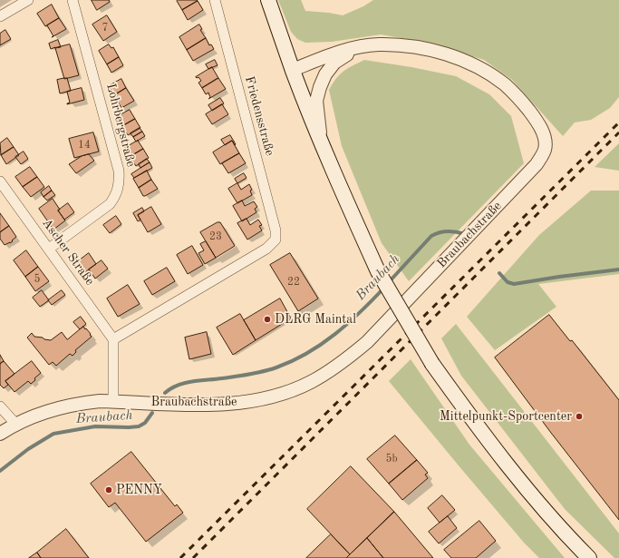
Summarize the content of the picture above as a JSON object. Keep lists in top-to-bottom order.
{
  "streets": {
    "street": [
      "Friedensstraße",
      "Lohrbergstraße",
      "Braubachstraße",
      "Ascher Straße"
    ]
  },
  "crossings": [
    ["Friedensstraße", "Ascher Straße"],
    ["Lohrbergstraße", "Ascher Straße"]
  ],
  "water": ["Braubach"],
  "places": ["DLRG Maintal", "Mittelpunkt-Sportcenter", "PENNY"],
  "house_numbers": [
    "7",
    "14",
    "23",
    "5",
    "22",
    "5b"
  ]
}
